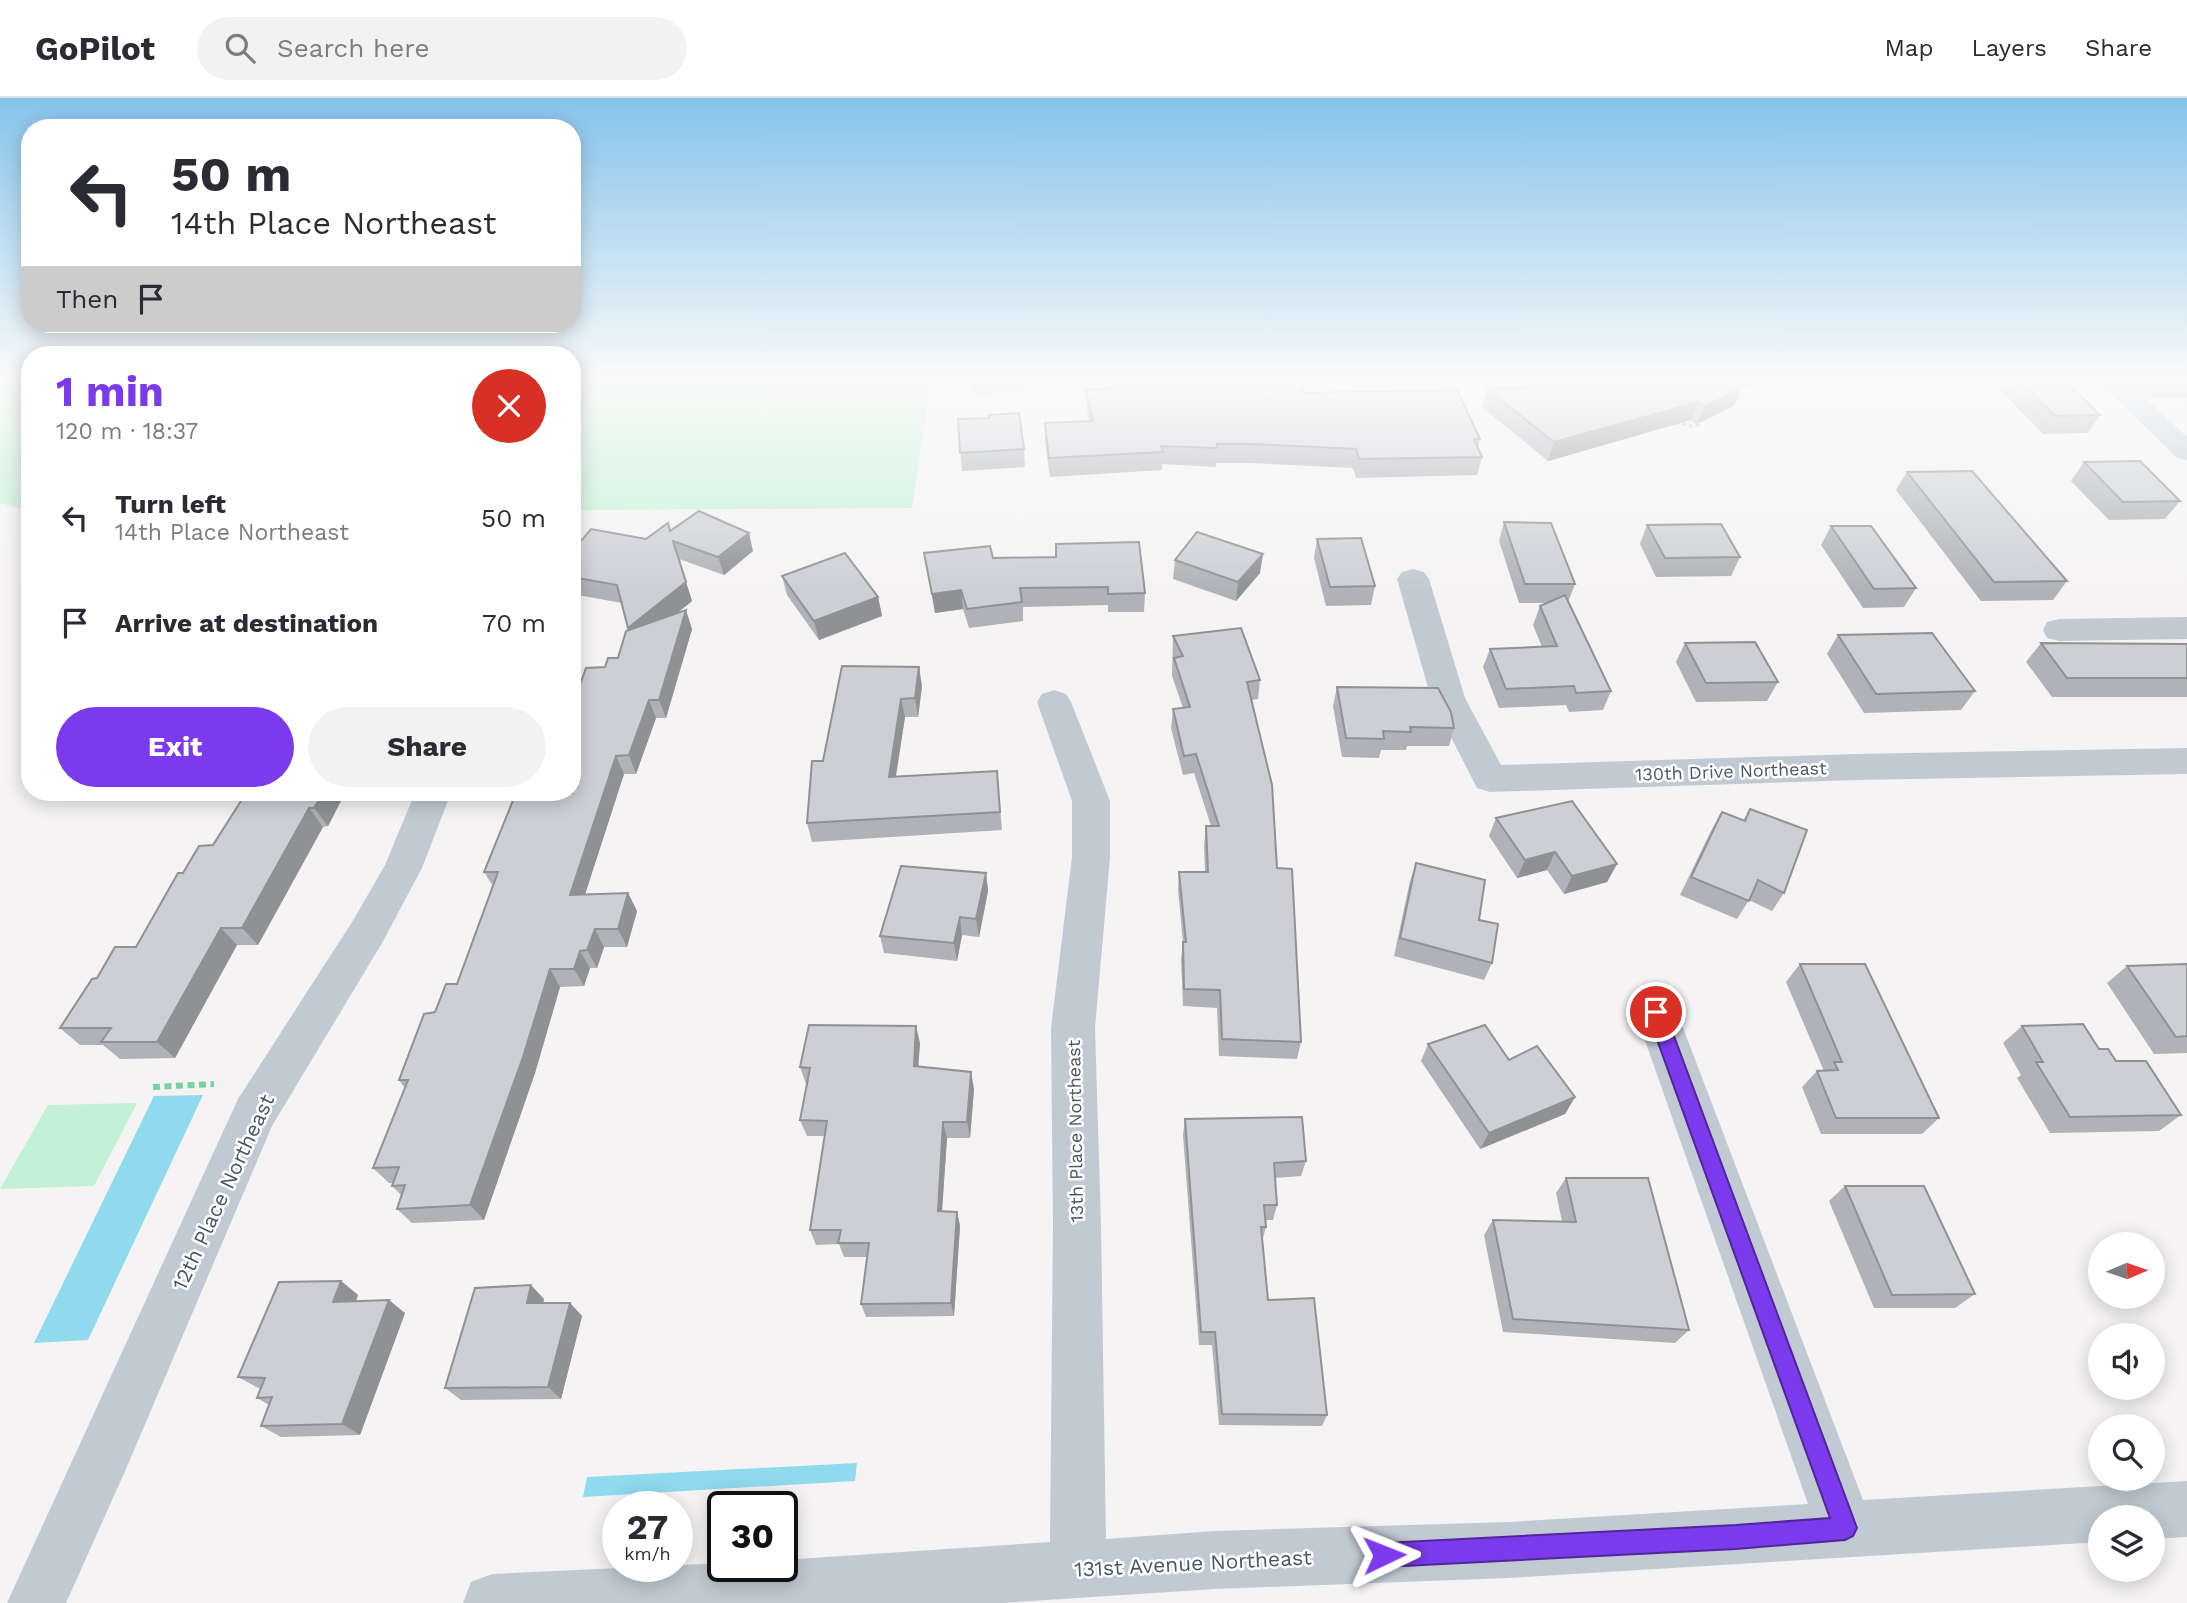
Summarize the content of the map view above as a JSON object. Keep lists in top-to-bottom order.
{
  "streets": {
    "street": [
      "130th Drive Northeast",
      "13th Place Northeast",
      "12th Place Northeast",
      "131st Avenue Northeast"
    ]
  },
  "crossings": [
    ["13th Place Northeast", "131st Avenue Northeast"]
  ],
  "north": "right",
  "page": {
    "header": "GoPilot",
    "search": "Search here",
    "nav": ["Map", "Layers", "Share"],
    "turn": ["50 m", "14th Place Northeast"],
    "then": "Then",
    "heading": ["1 min", "120 m · 18:37"],
    "list": [
      {
        "name": "Turn left",
        "note": "14th Place Northeast",
        "value": "50 m"
      },
      {
        "name": "Arrive at destination",
        "value": "70 m"
      }
    ],
    "buttons": ["Exit", "Share"],
    "speed": "27 km/h",
    "limit": "30"
  }
}
